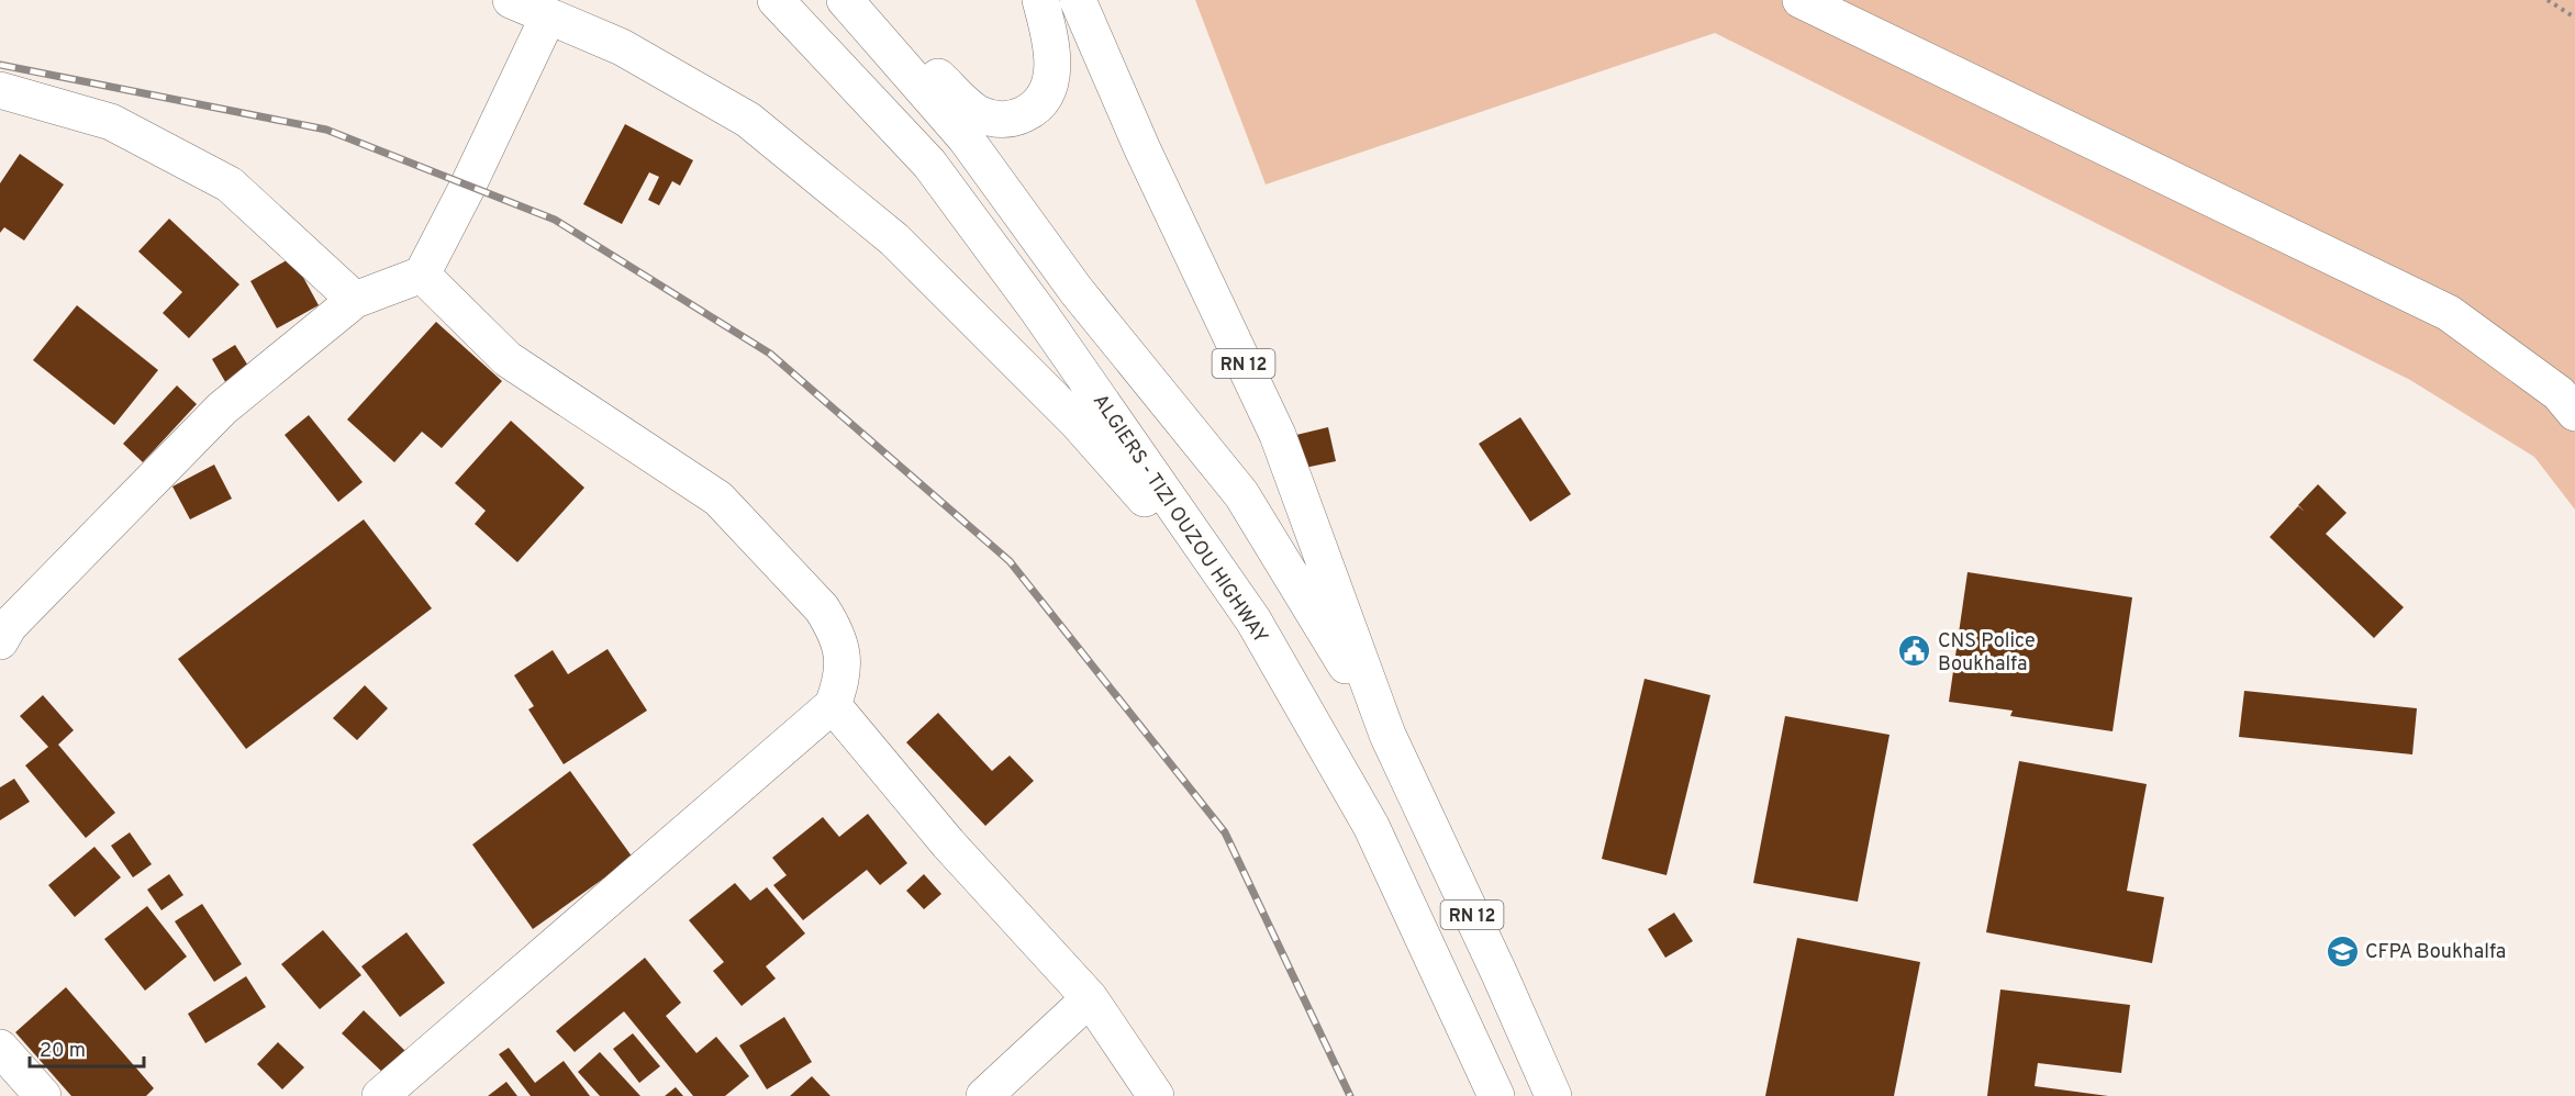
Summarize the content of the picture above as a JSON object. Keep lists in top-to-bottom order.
{
  "streets": {
    "main road": ["RN 12", "ALGIERS - TIZI OUZOU HIGHWAY"]
  },
  "places": {
    "public building": ["CNS Police Boukhalfa"],
    "school or university": ["CFPA Boukhalfa"]
  },
  "scale_bar": "20 m"
}
